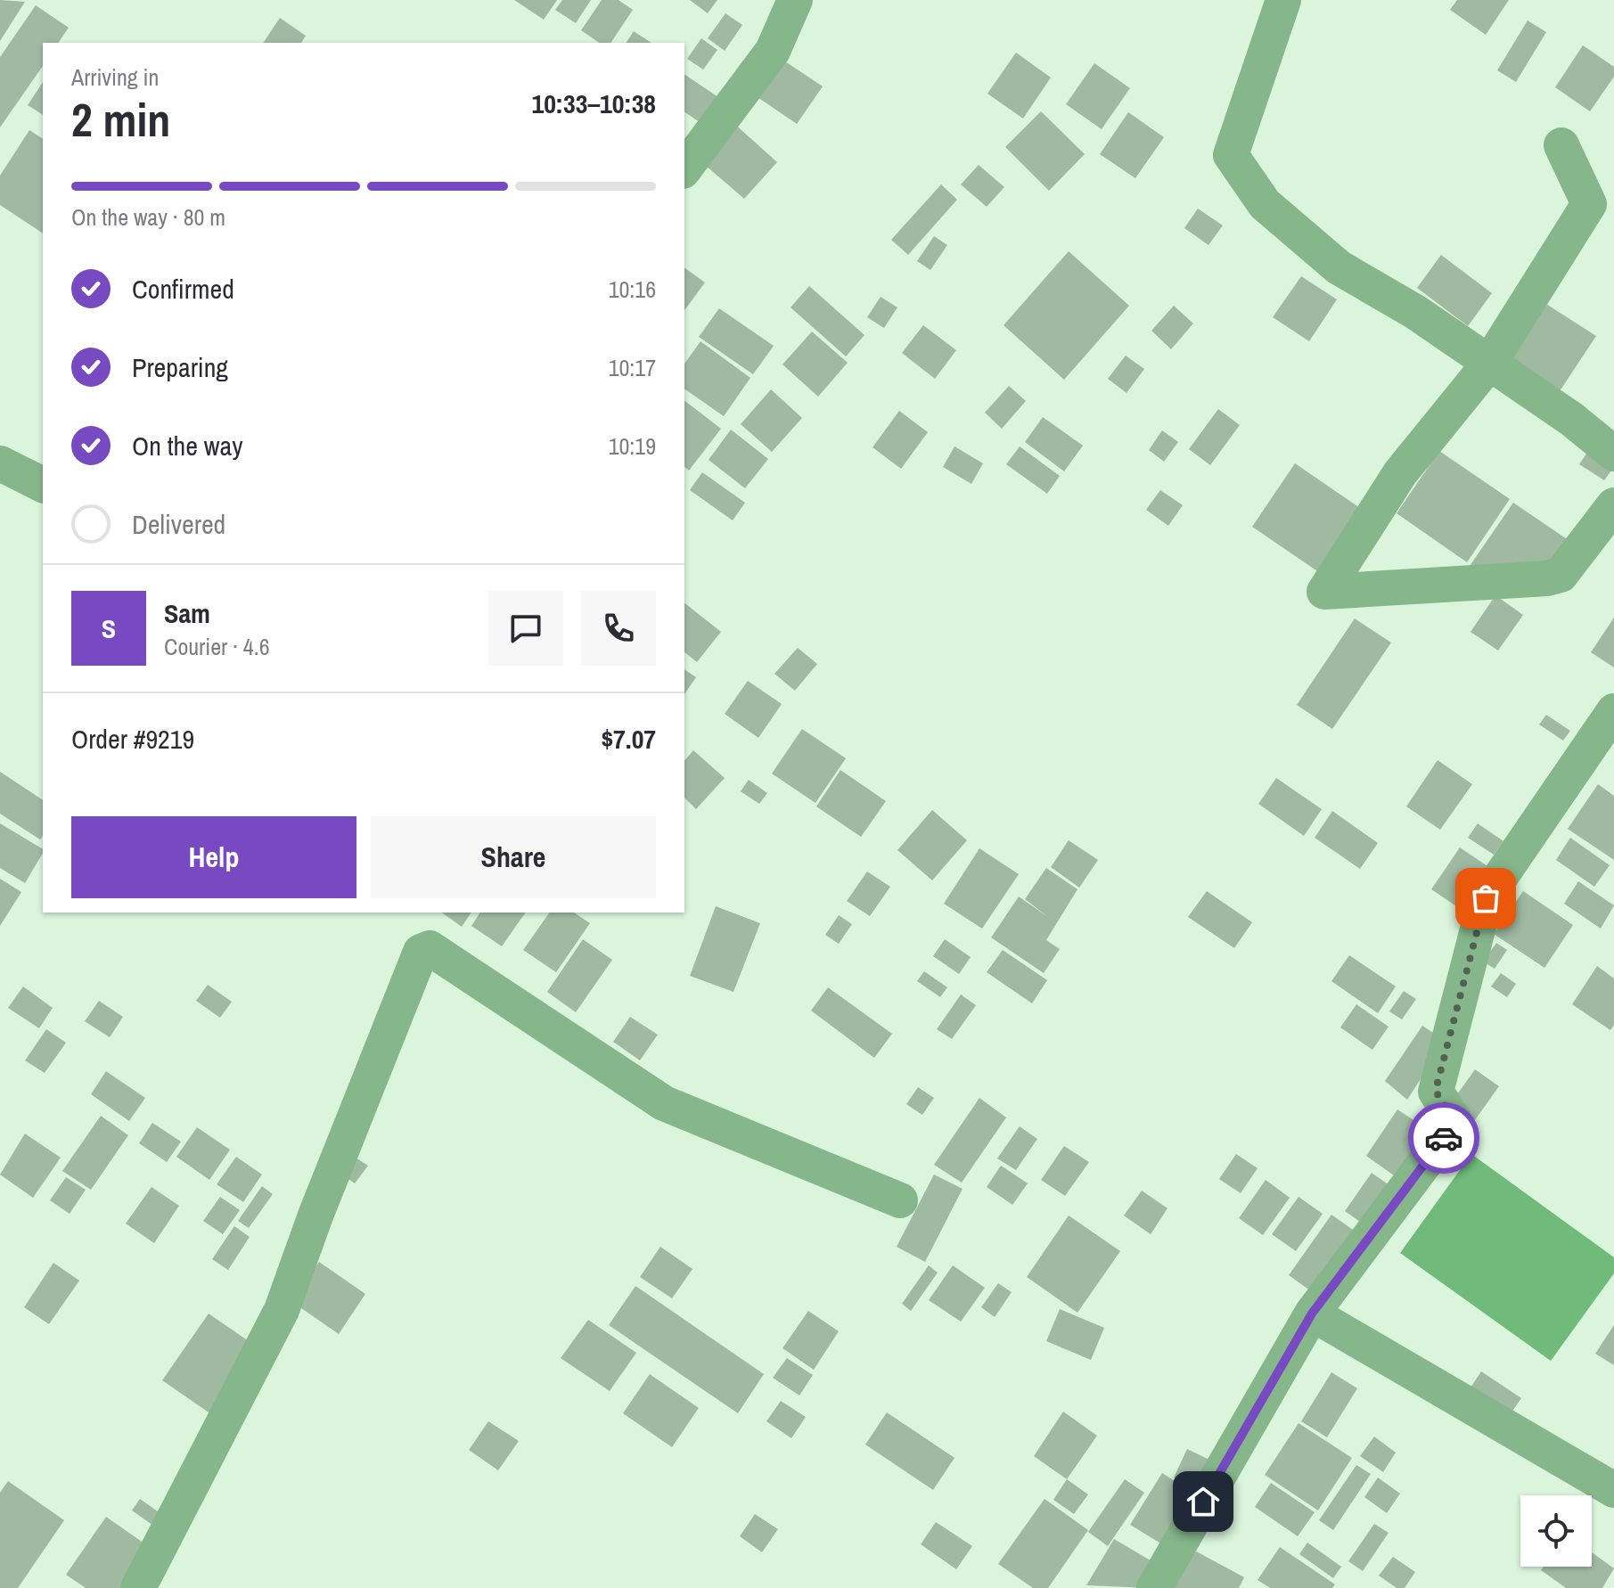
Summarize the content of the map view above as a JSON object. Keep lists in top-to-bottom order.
{
  "page": {
    "heading": ["2 min", "Arriving in", "10:33–10:38"],
    "panel": [
      "Sam",
      "Courier · 4.6",
      "Order #9219",
      "$7.07"
    ],
    "bar": "On the way · 80 m",
    "list": [
      ["Confirmed", "10:16"],
      ["Preparing", "10:17"],
      ["On the way", "10:19"],
      "Delivered"
    ],
    "round": "S",
    "buttons": ["Help", "Share"]
  }
}
